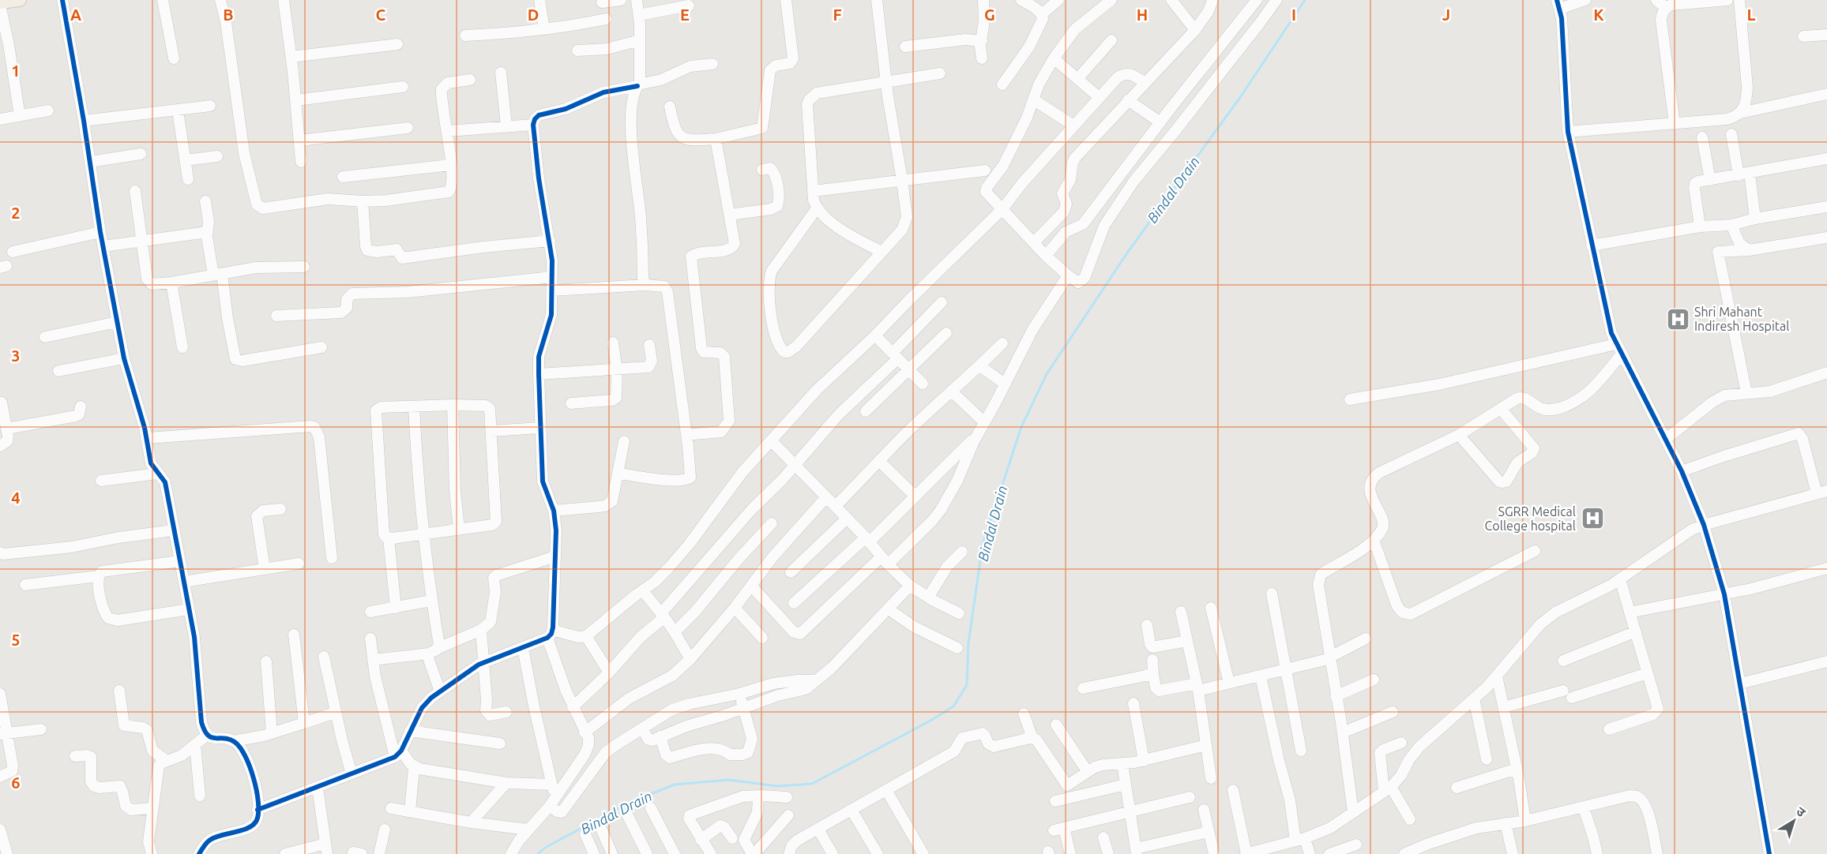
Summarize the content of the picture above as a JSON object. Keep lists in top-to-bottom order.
{
  "water": ["Bindal Drain"],
  "places": {
    "hospital": ["Shri Mahant Indiresh Hospital", "SGRR Medical College hospital"]
  },
  "north": "top right",
  "grid": {
    "columns": [
      "A",
      "B",
      "C",
      "D",
      "E",
      "F",
      "G",
      "H",
      "I",
      "J",
      "K",
      "L"
    ],
    "rows": [
      "1",
      "2",
      "3",
      "4",
      "5",
      "6"
    ]
  }
}
